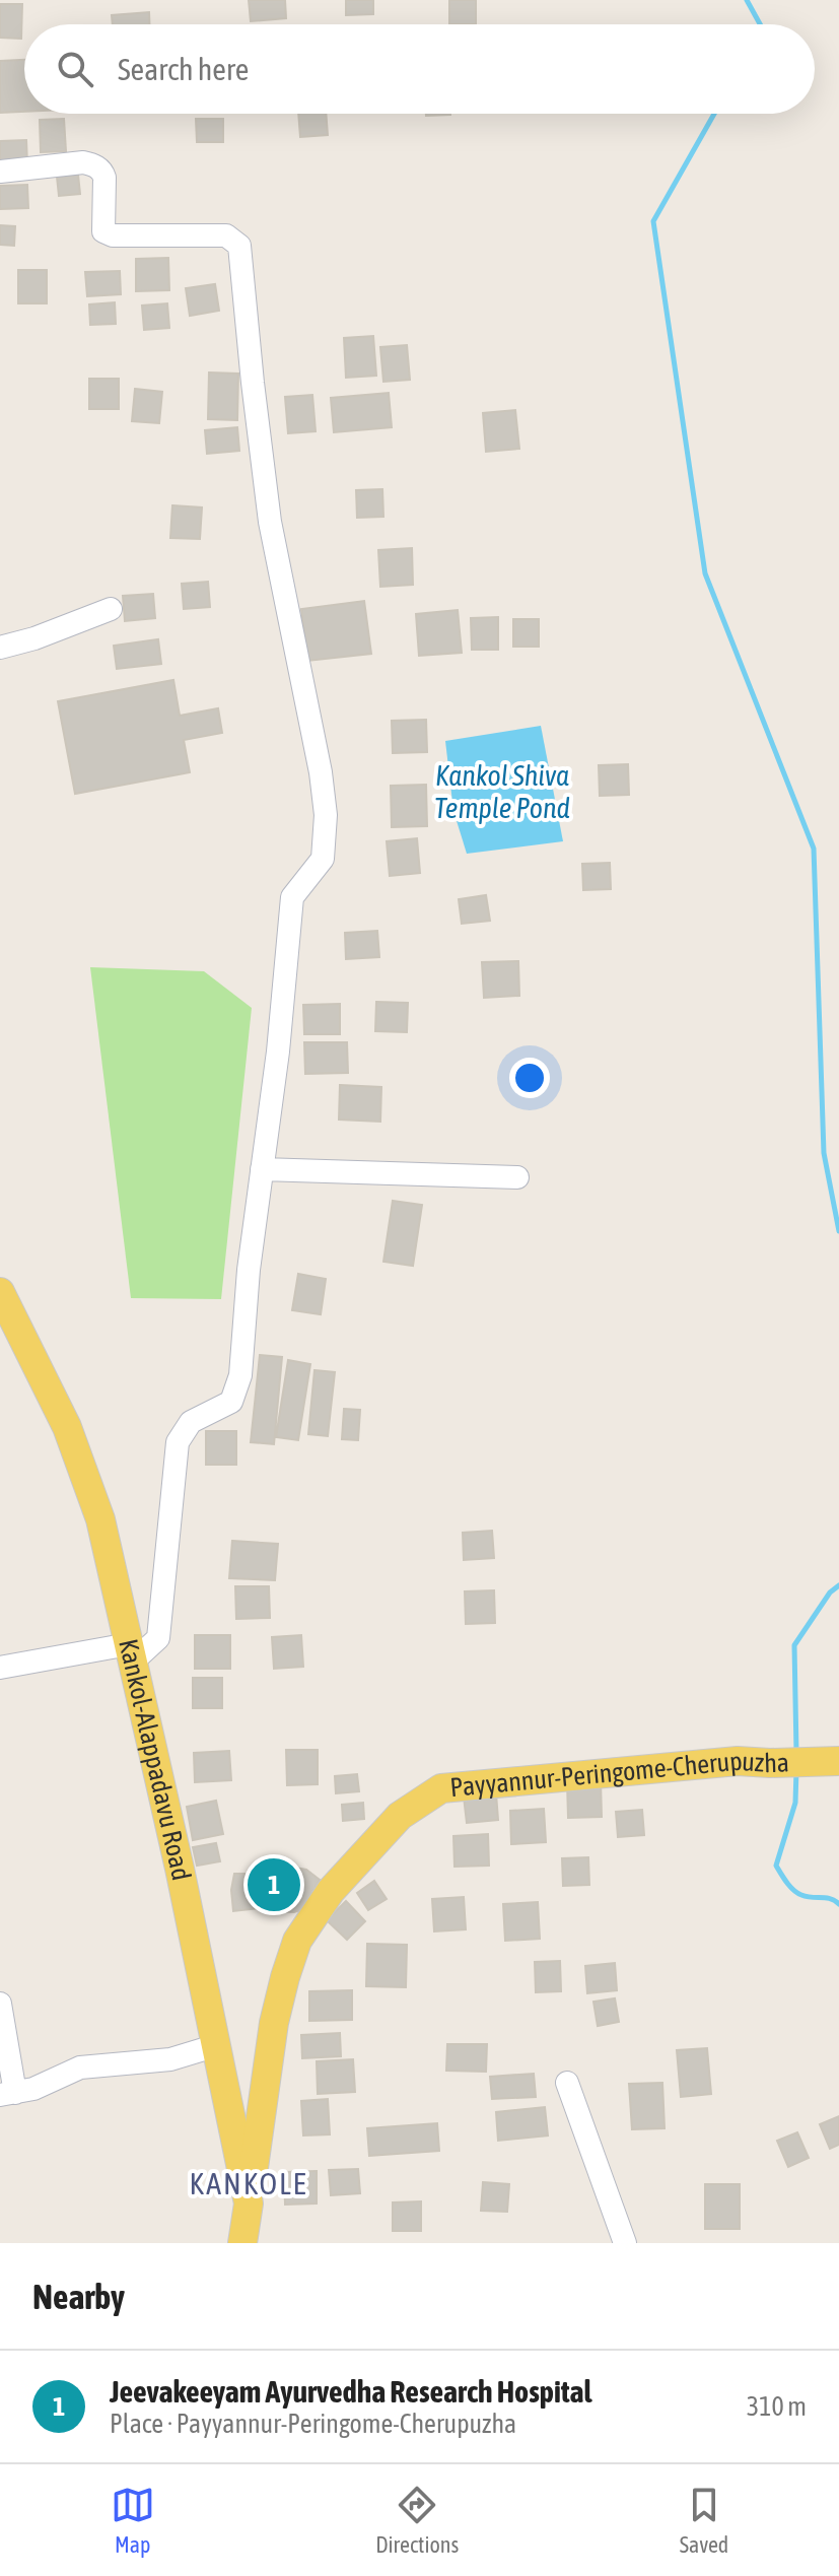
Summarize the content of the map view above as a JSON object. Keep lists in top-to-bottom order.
{
  "streets": {
    "main road": ["Kankol-Alappadavu Road", "Payyannur-Peringome-Cherupuzha"]
  },
  "crossings": [
    ["Kankol-Alappadavu Road", "Payyannur-Peringome-Cherupuzha"]
  ],
  "districts": ["KANKOLE"],
  "water": ["Kankol Shiva Temple Pond"],
  "page": {
    "search": "Search here",
    "pins": "1",
    "heading": "Nearby",
    "list": [
      {
        "mark": "1",
        "name": "Jeevakeeyam Ayurvedha Research Hospital",
        "note": "Place · Payyannur-Peringome-Cherupuzha",
        "value": "310 m"
      }
    ],
    "nav": ["Map", "Directions", "Saved"]
  }
}
